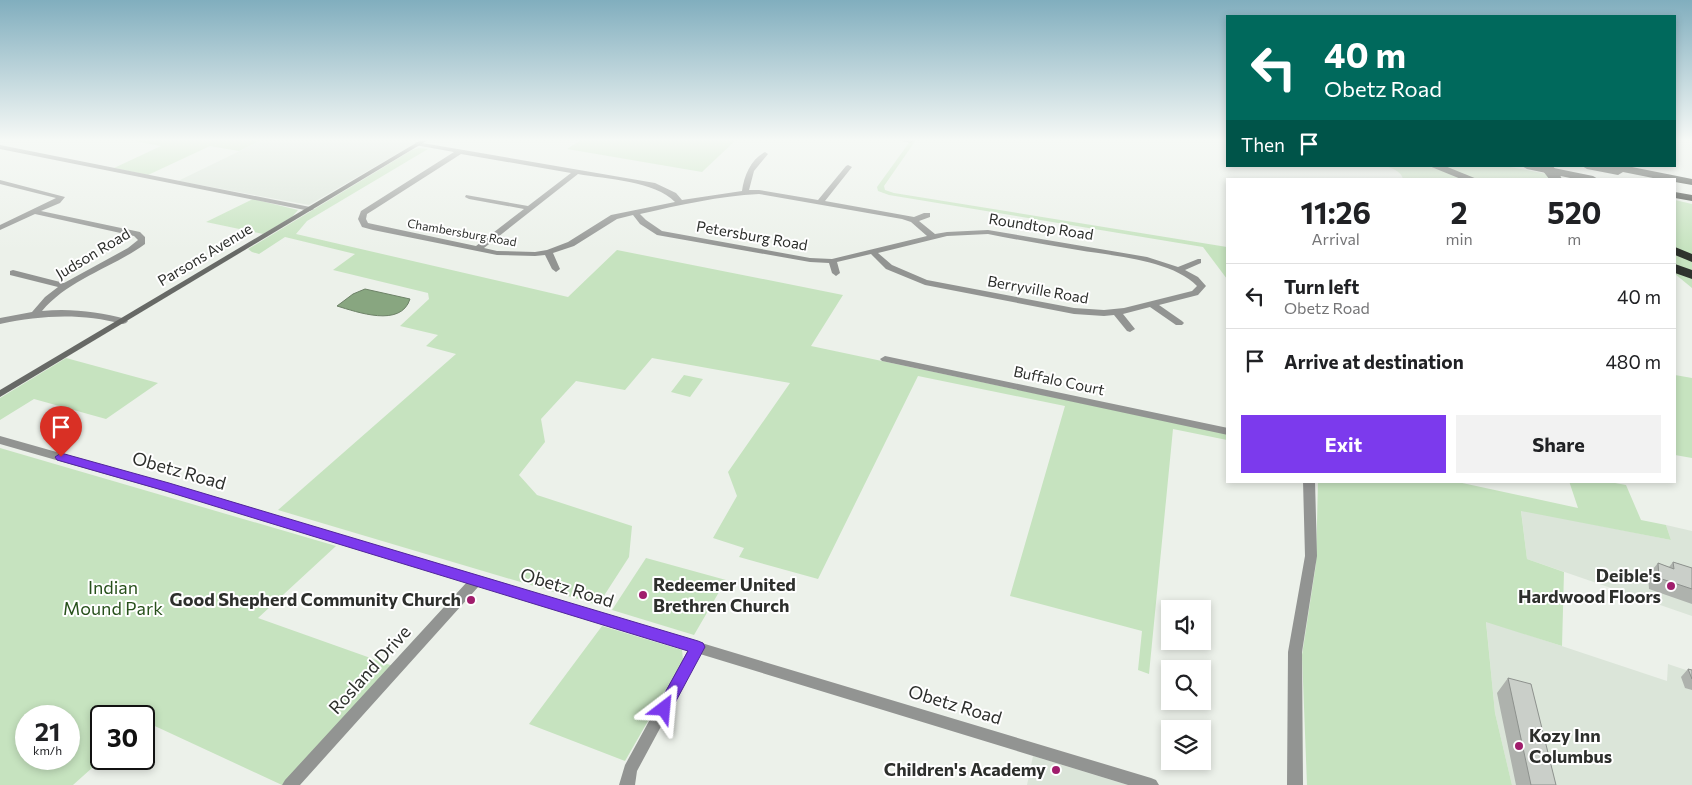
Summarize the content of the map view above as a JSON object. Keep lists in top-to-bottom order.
{
  "streets": {
    "street": [
      "Roundtop Road",
      "Chambersburg Road",
      "Petersburg Road",
      "Judson Road",
      "Parsons Avenue",
      "Berryville Road",
      "Buffalo Court",
      "Obetz Road",
      "Rosland Drive"
    ]
  },
  "crossings": [
    ["Roundtop Road", "Petersburg Road"],
    ["Roundtop Road", "Berryville Road"],
    ["Chambersburg Road", "Petersburg Road"],
    ["Petersburg Road", "Berryville Road"],
    ["Obetz Road", "Rosland Drive"]
  ],
  "parks": ["Indian Mound Park"],
  "places": [
    "Deible's Hardwood Floors",
    "Redeemer United Brethren Church",
    "Good Shepherd Community Church",
    "Kozy Inn Columbus",
    "Children's Academy"
  ],
  "page": {
    "turn": ["40 m", "Obetz Road"],
    "then": "Then",
    "eta": [
      "11:26",
      "Arrival",
      "2",
      "min",
      "520",
      "m"
    ],
    "list": [
      {
        "name": "Turn left",
        "note": "Obetz Road",
        "value": "40 m"
      },
      {
        "name": "Arrive at destination",
        "value": "480 m"
      }
    ],
    "buttons": ["Exit", "Share"],
    "speed": "21 km/h",
    "limit": "30"
  }
}
